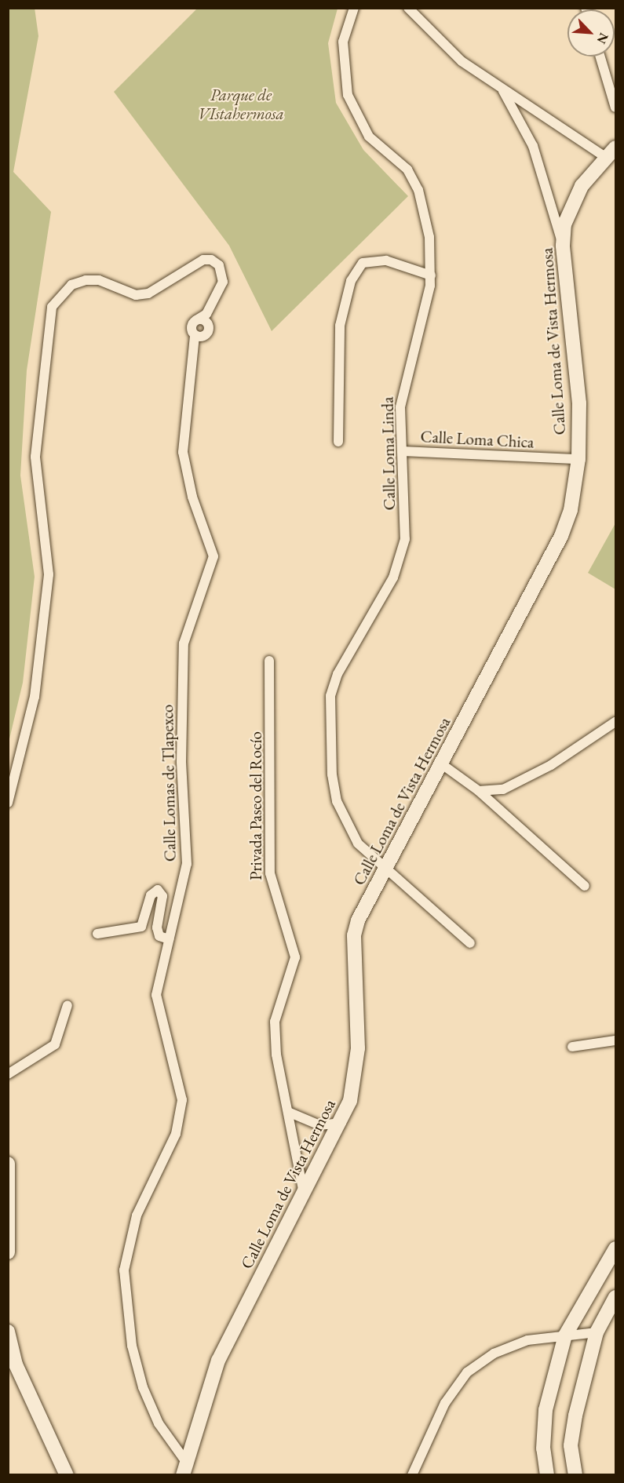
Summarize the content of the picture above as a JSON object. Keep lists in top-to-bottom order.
{
  "streets": {
    "street": [
      "Calle Loma de Vista Hermosa",
      "Calle Loma Chica",
      "Calle Loma Linda",
      "Calle Lomas de Tlapexco",
      "Privada Paseo del Rocío"
    ]
  },
  "crossings": [
    ["Calle Loma de Vista Hermosa", "Calle Loma Chica"],
    ["Calle Loma de Vista Hermosa", "Calle Loma Linda"],
    ["Calle Loma de Vista Hermosa", "Calle Lomas de Tlapexco"],
    ["Calle Loma de Vista Hermosa", "Privada Paseo del Rocío"],
    ["Calle Loma Chica", "Calle Loma Linda"]
  ],
  "parks": ["Parque de VIstahermosa"],
  "north": "bottom right"
}
